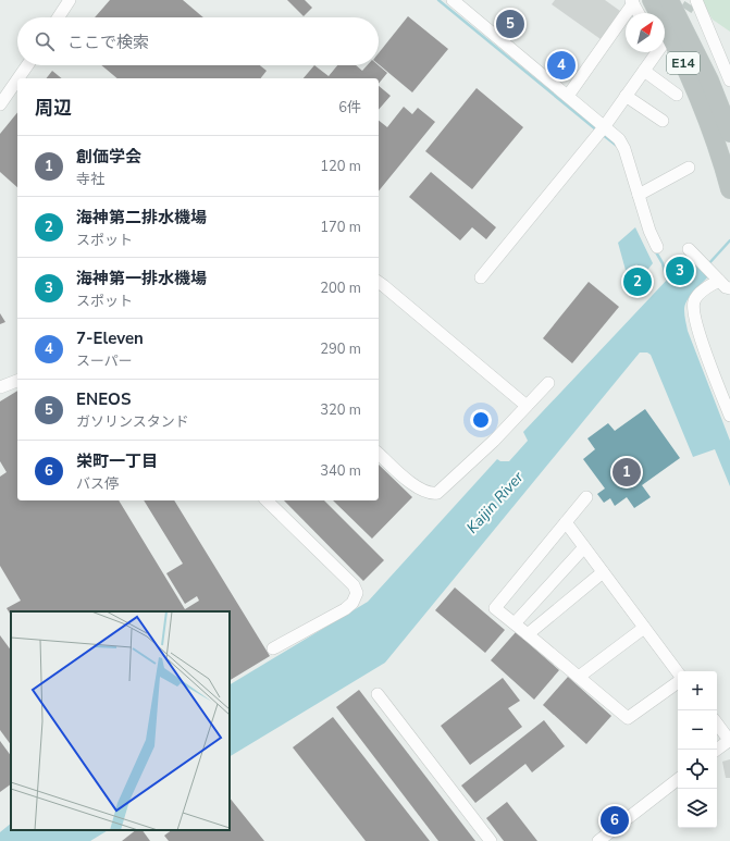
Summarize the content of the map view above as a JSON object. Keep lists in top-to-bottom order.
{
  "streets": {
    "highway": ["E14"]
  },
  "water": ["Kaijin River"],
  "north": "top right",
  "page": {
    "pins": [
      "5",
      "4",
      "3",
      "2",
      "1",
      "6"
    ],
    "search": "ここで検索",
    "heading": ["周辺", "6件"],
    "list": [
      {
        "mark": "1",
        "name": "創価学会",
        "note": "寺社",
        "value": "120 m"
      },
      {
        "mark": "2",
        "name": "海神第二排水機場",
        "note": "スポット",
        "value": "170 m"
      },
      {
        "mark": "3",
        "name": "海神第一排水機場",
        "note": "スポット",
        "value": "200 m"
      },
      {
        "mark": "4",
        "name": "7-Eleven",
        "note": "スーパー",
        "value": "290 m"
      },
      {
        "mark": "5",
        "name": "ENEOS",
        "note": "ガソリンスタンド",
        "value": "320 m"
      },
      {
        "mark": "6",
        "name": "栄町一丁目",
        "note": "バス停",
        "value": "340 m"
      }
    ],
    "map_buttons": ["+", "−"]
  }
}
